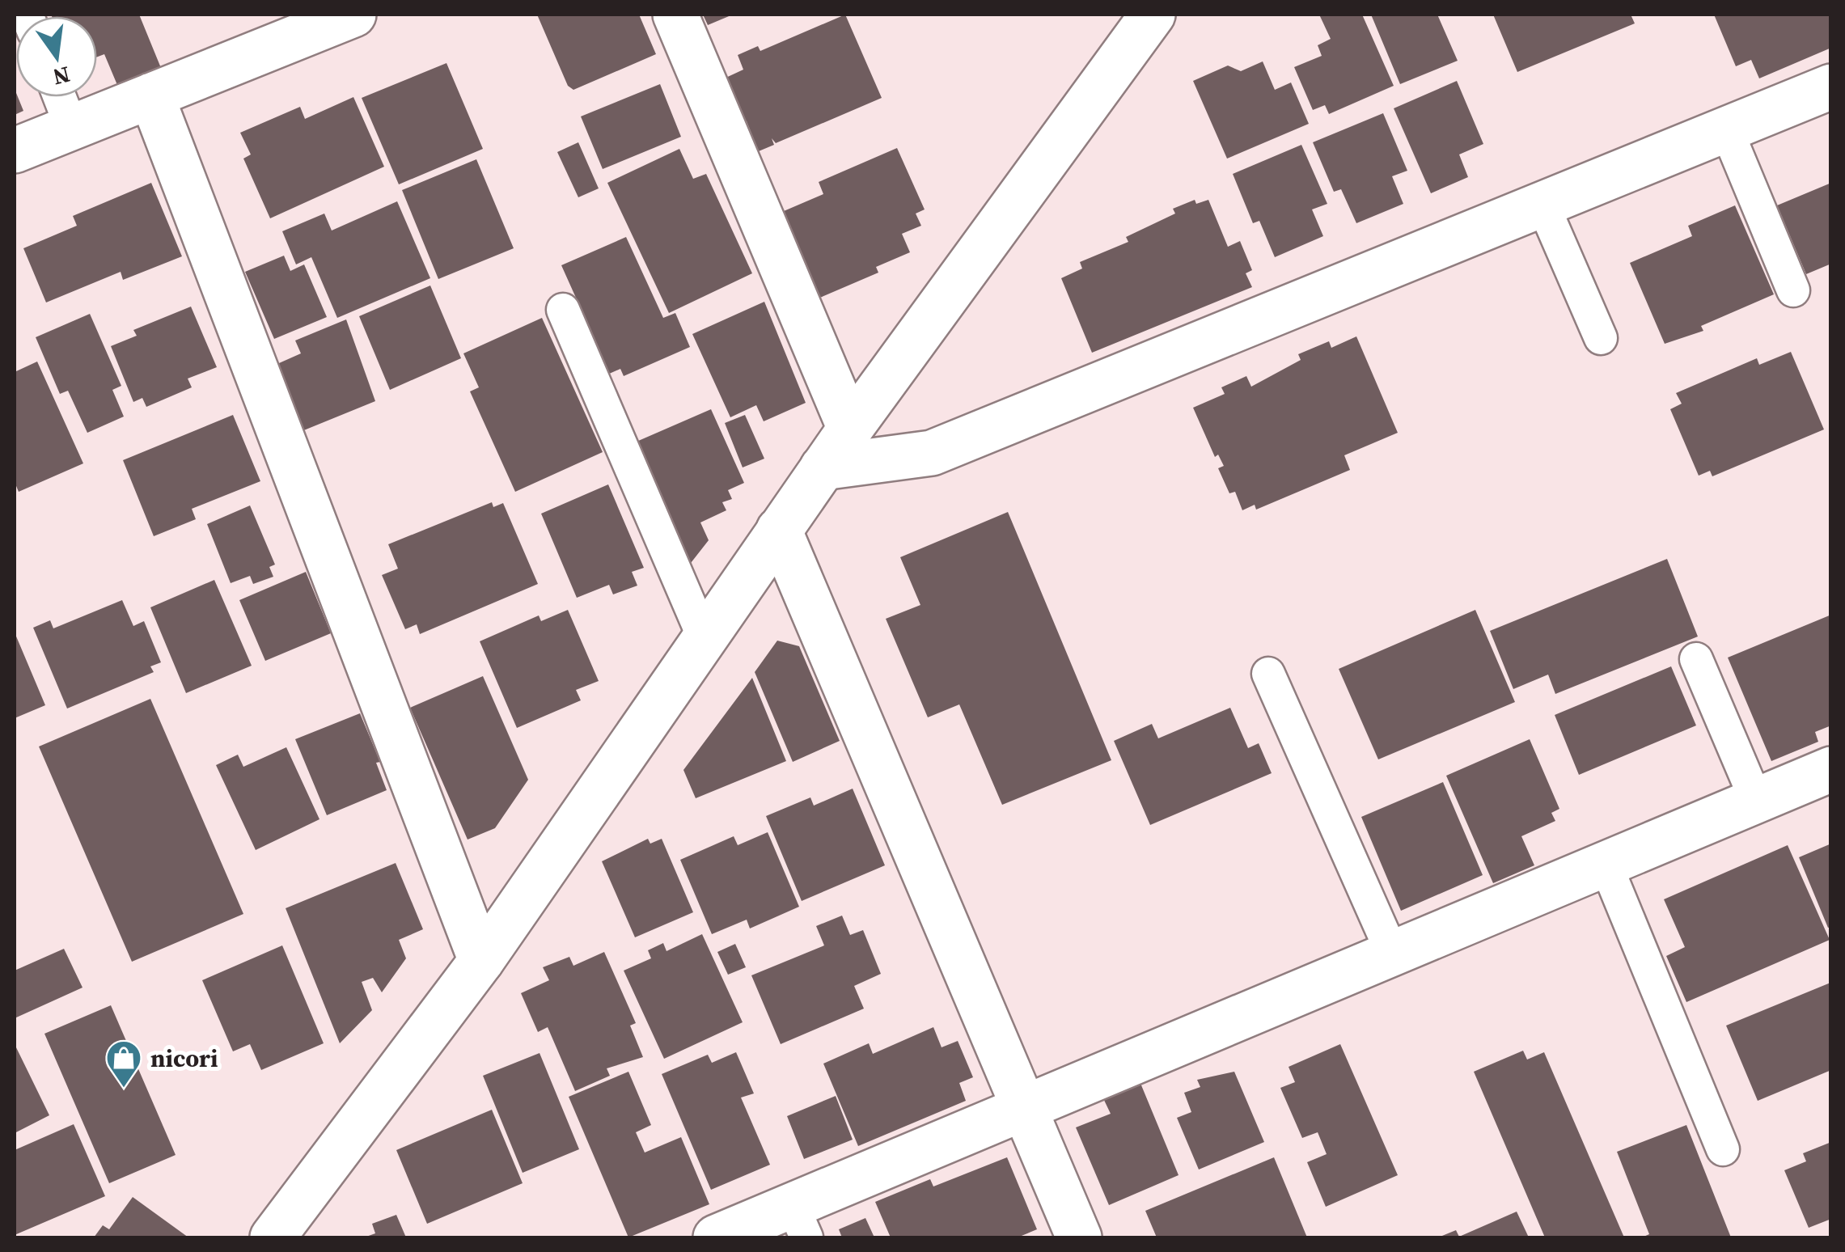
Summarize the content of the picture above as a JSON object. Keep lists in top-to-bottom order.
{
  "places": {
    "shop": ["nicori"]
  },
  "north": "bottom"
}
